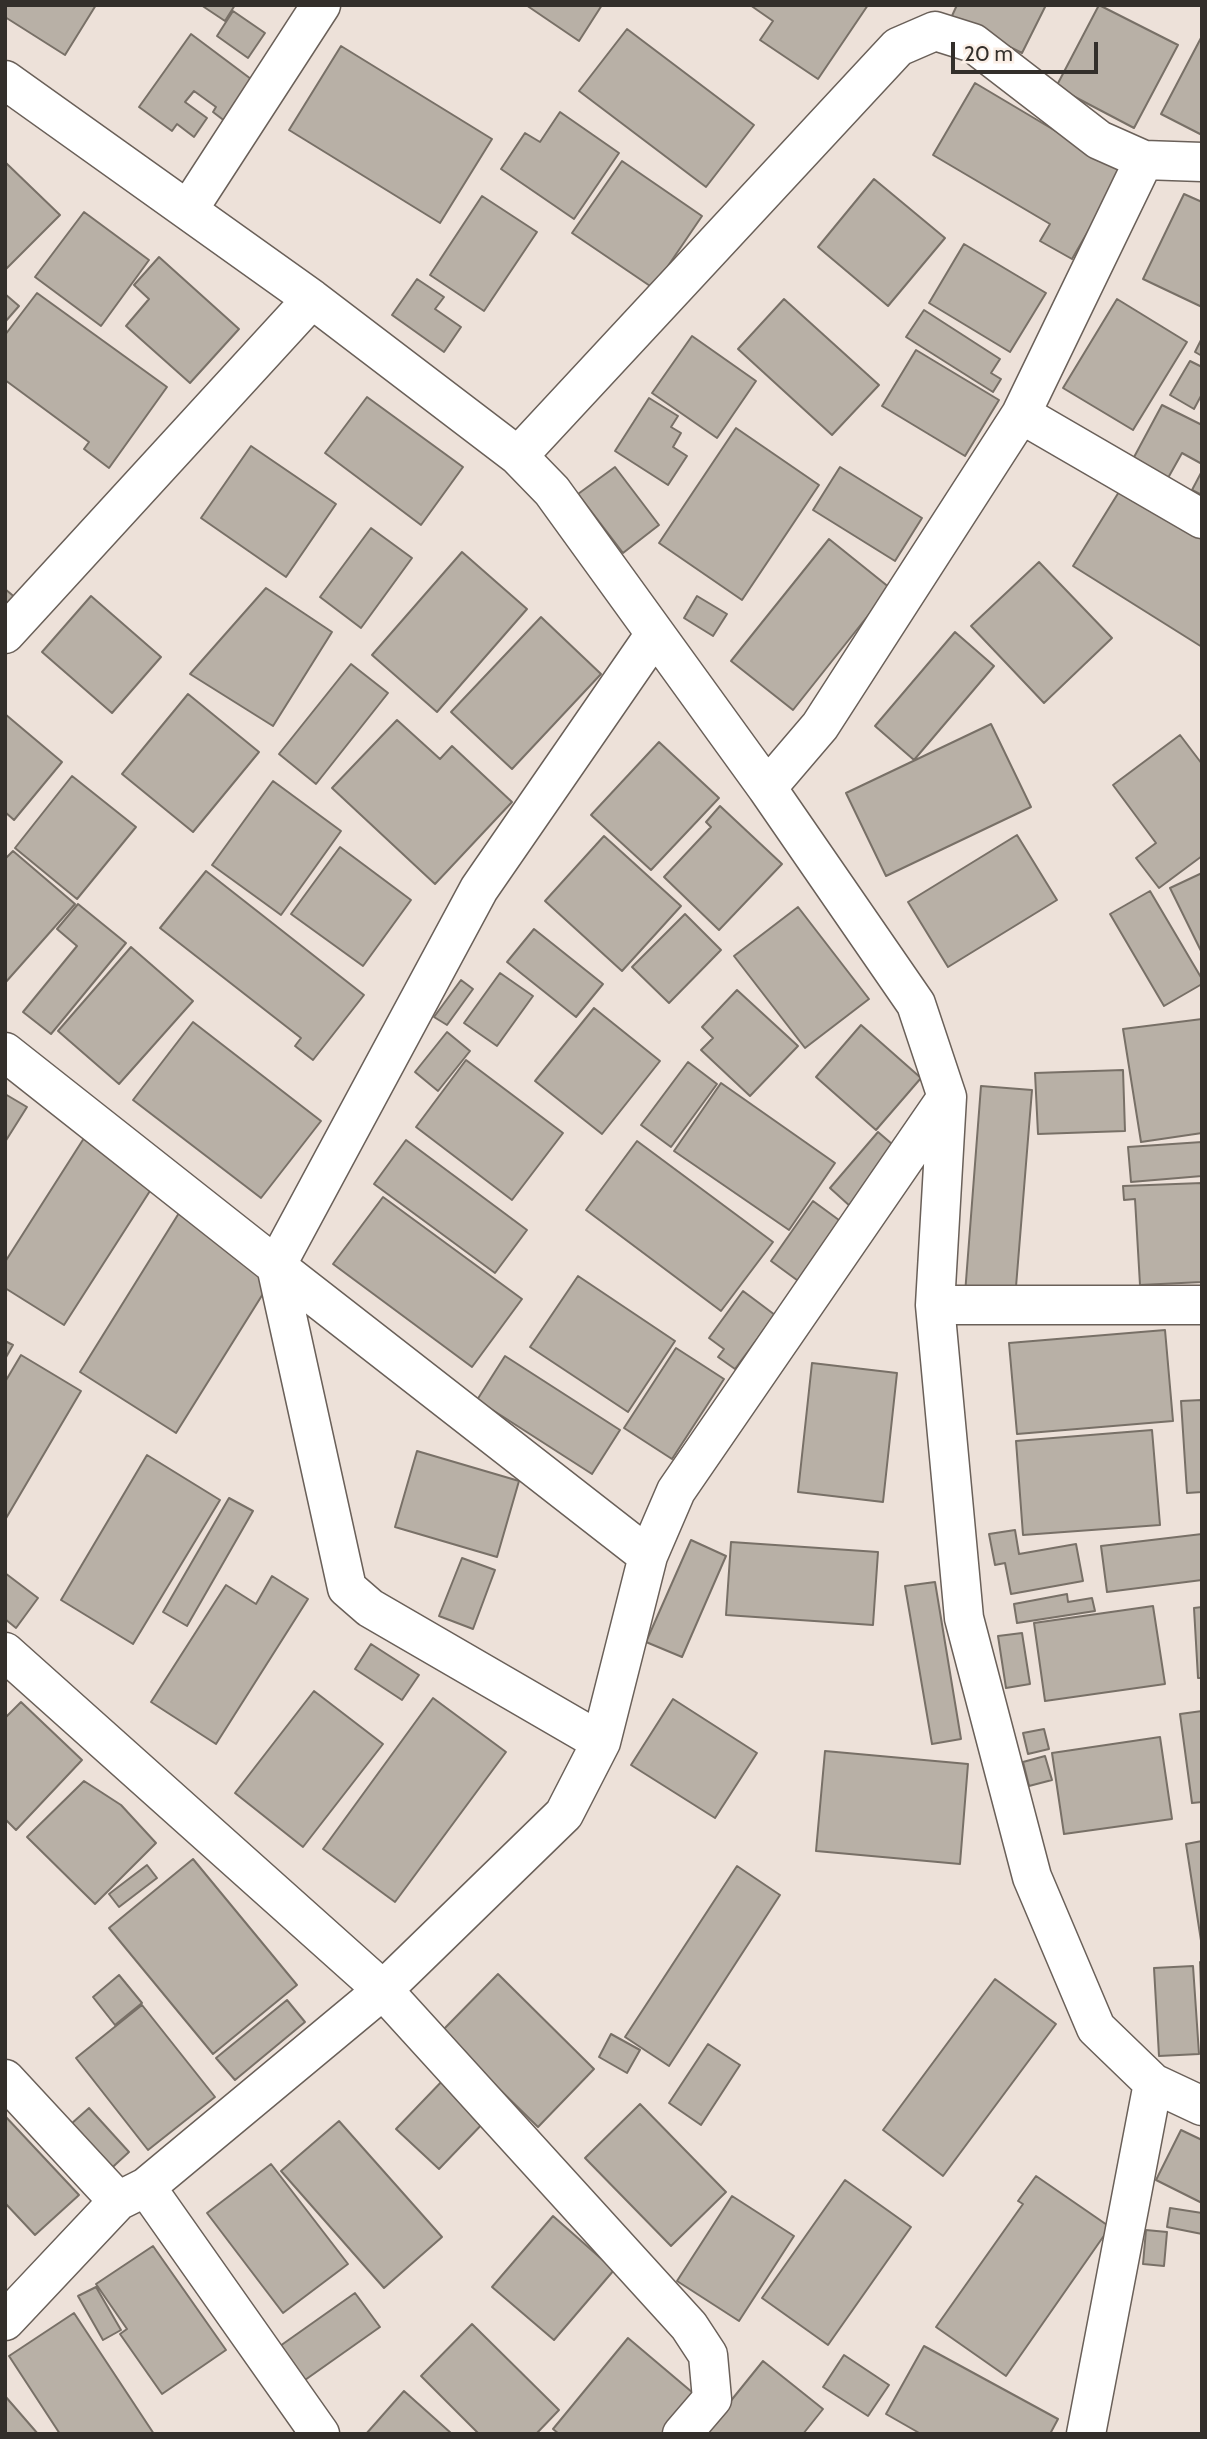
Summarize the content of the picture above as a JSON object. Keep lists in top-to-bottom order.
{
  "scale_bar": "20 m"
}
